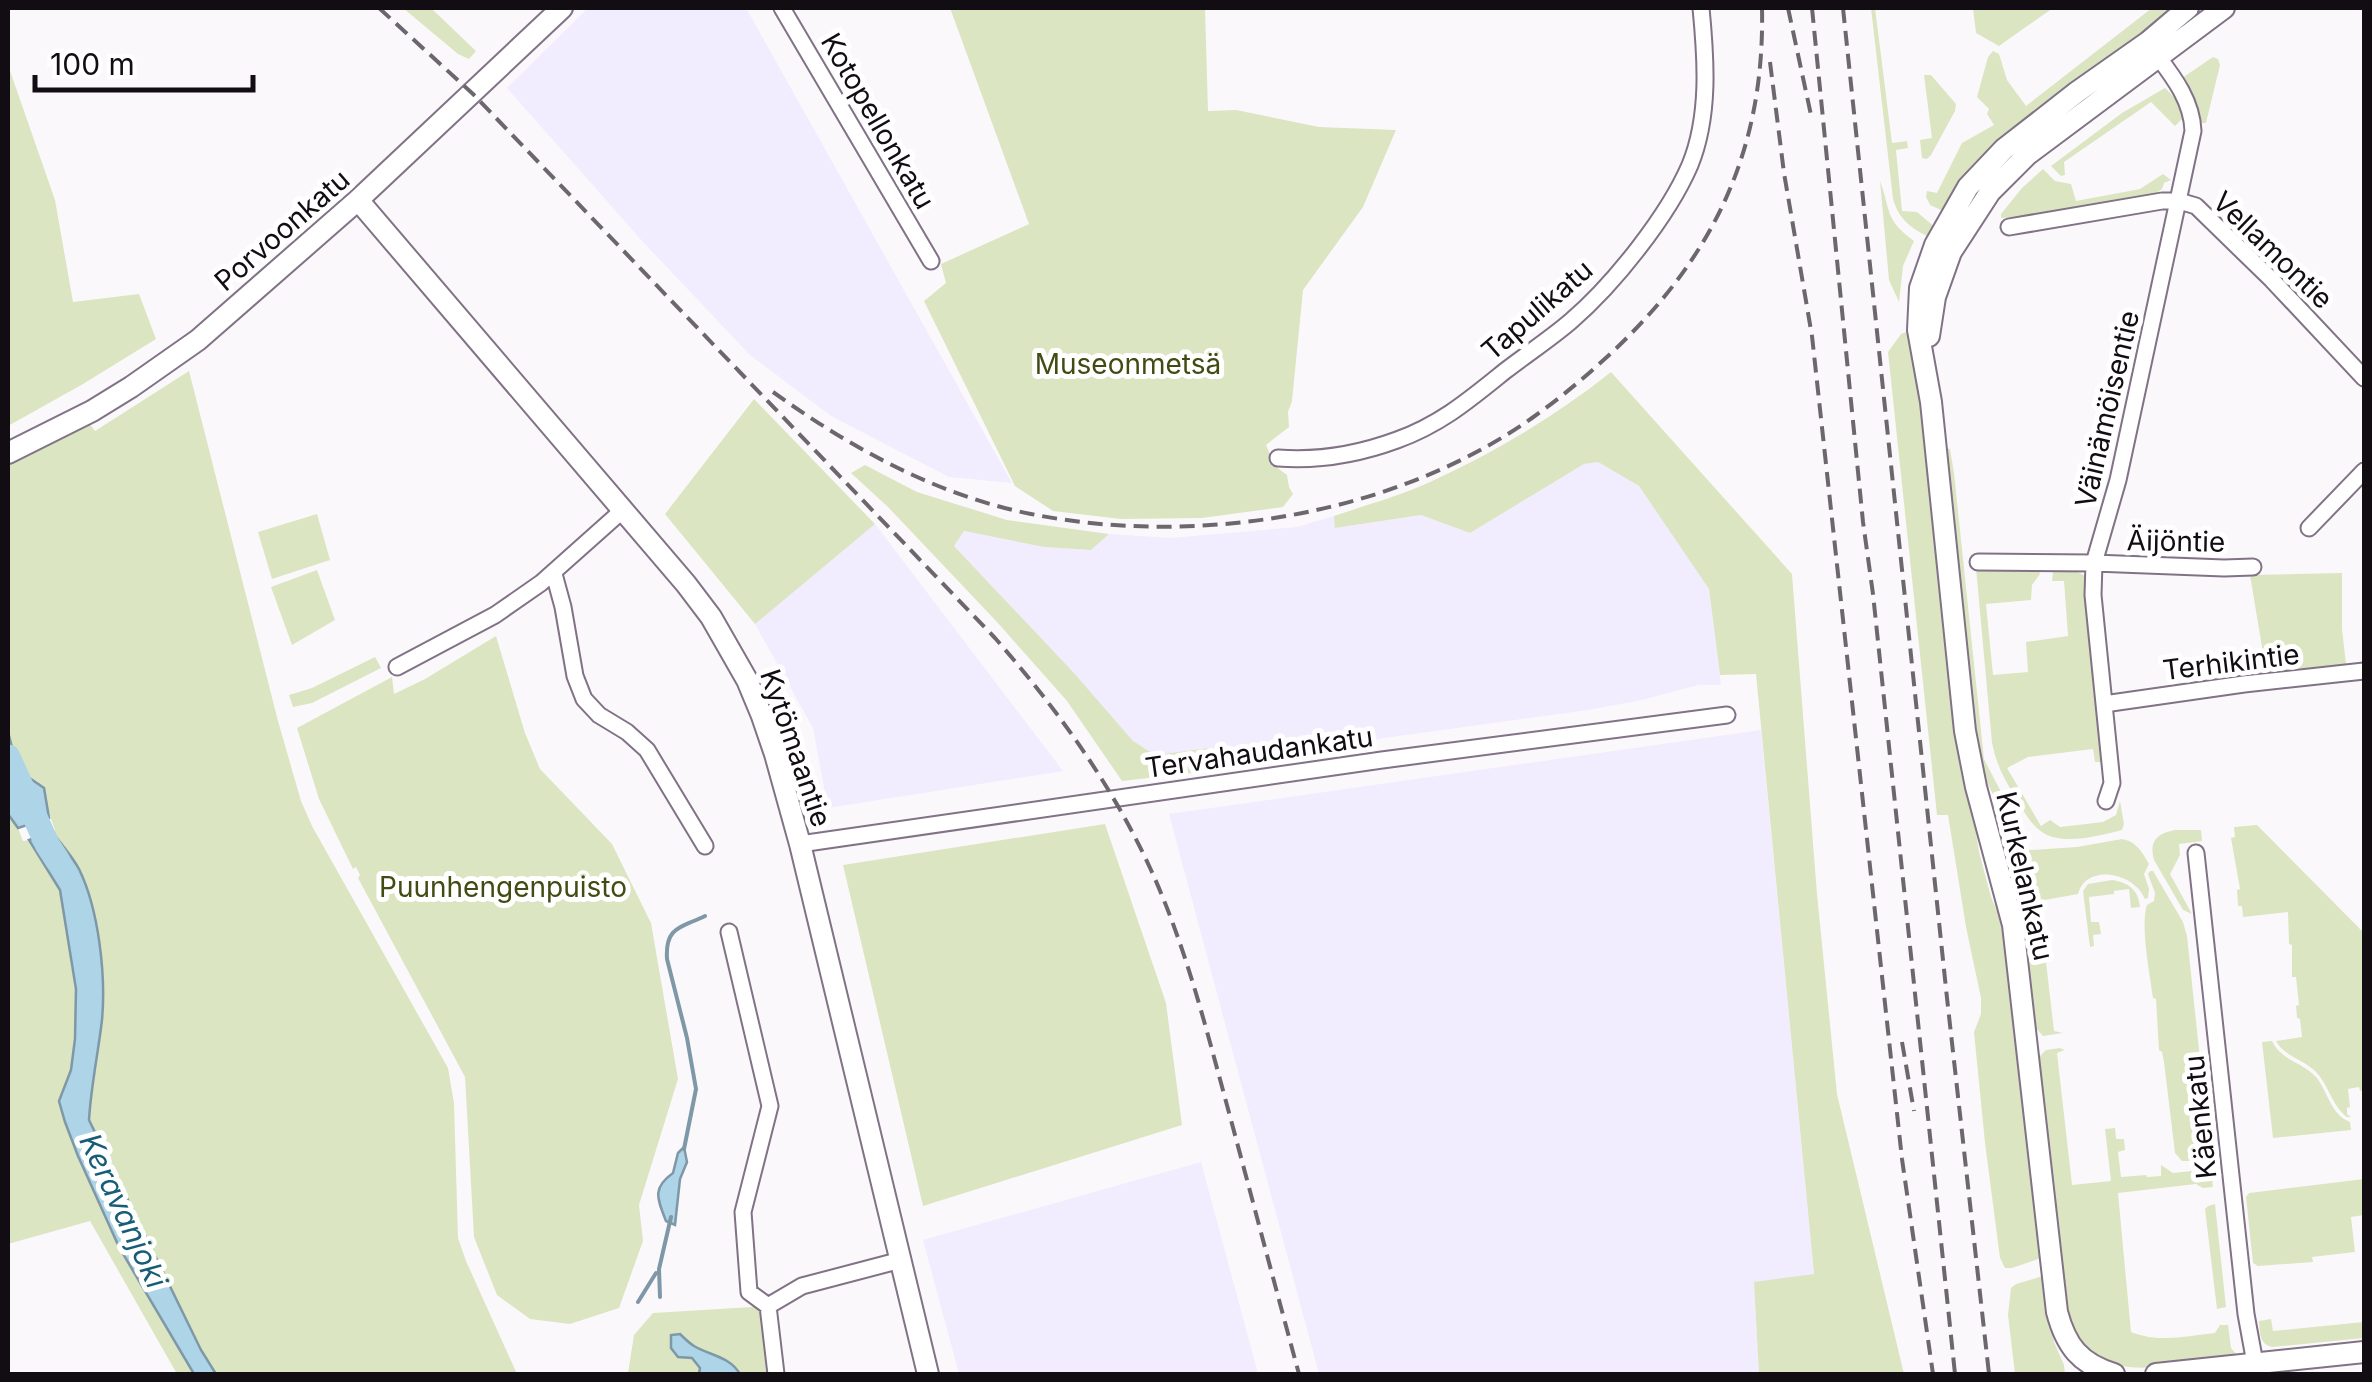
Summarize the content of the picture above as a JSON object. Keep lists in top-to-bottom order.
{
  "streets": {
    "street": [
      "Kotopellonkatu",
      "Porvoonkatu",
      "Vellamontie",
      "Tapulikatu",
      "Väinämöisentie",
      "Äijöntie",
      "Terhikintie",
      "Kytömaantie",
      "Tervahaudankatu",
      "Kurkelankatu",
      "Käenkatu"
    ]
  },
  "crossings": [
    ["Porvoonkatu", "Kytömaantie"],
    ["Vellamontie", "Väinämöisentie"],
    ["Väinämöisentie", "Äijöntie"],
    ["Väinämöisentie", "Terhikintie"],
    ["Väinämöisentie", "Kurkelankatu"],
    ["Kytömaantie", "Tervahaudankatu"]
  ],
  "water": ["Keravanjoki"],
  "parks": ["Museonmetsä", "Puunhengenpuisto"],
  "scale_bar": "100 m"
}
